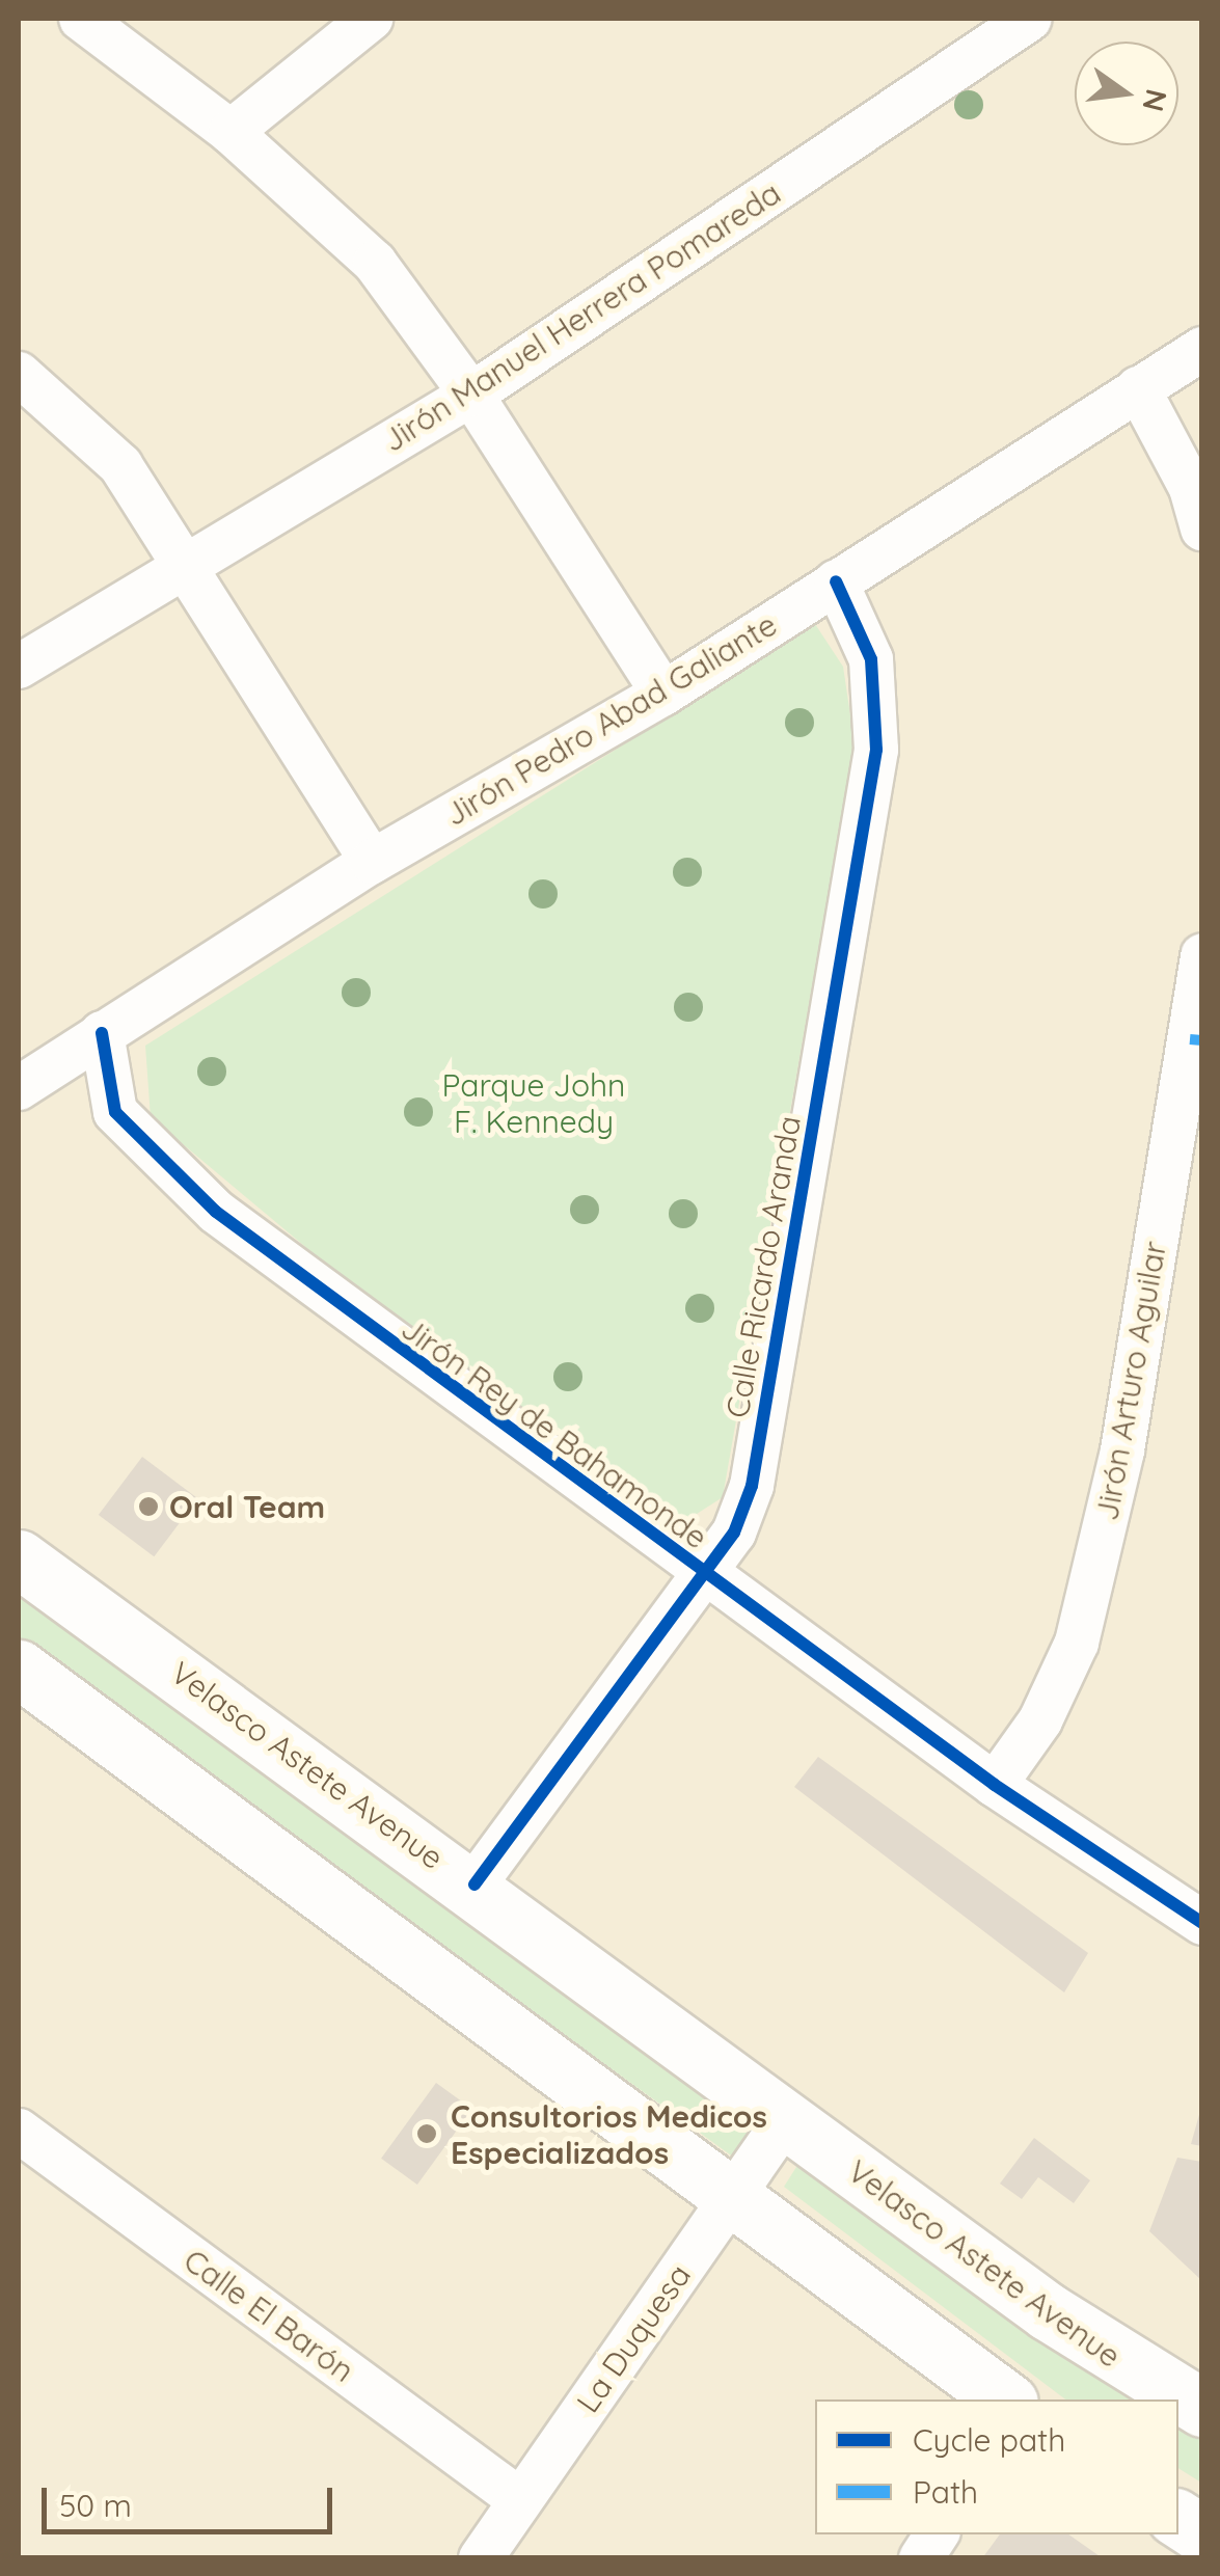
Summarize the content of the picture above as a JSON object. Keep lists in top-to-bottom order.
{
  "streets": {
    "main road": ["Velasco Astete Avenue"],
    "street": [
      "Jirón Manuel Herrera Pomareda",
      "Jirón Pedro Abad Galiante",
      "Calle Ricardo Aranda",
      "Jirón Arturo Aguilar",
      "Jirón Rey de Bahamonde",
      "Calle El Barón",
      "La Duquesa"
    ]
  },
  "crossings": [
    ["Jirón Pedro Abad Galiante", "Calle Ricardo Aranda"],
    ["Jirón Pedro Abad Galiante", "Jirón Rey de Bahamonde"],
    ["Calle Ricardo Aranda", "Jirón Rey de Bahamonde"],
    ["Calle Ricardo Aranda", "Velasco Astete Avenue"],
    ["Jirón Arturo Aguilar", "Jirón Rey de Bahamonde"],
    ["Velasco Astete Avenue", "La Duquesa"],
    ["Calle El Barón", "La Duquesa"]
  ],
  "parks": ["Parque John F. Kennedy"],
  "places": ["Oral Team", "Consultorios Medicos Especializados"],
  "legend": ["Cycle path", "Path"],
  "scale_bar": "50 m",
  "north": "right"
}
